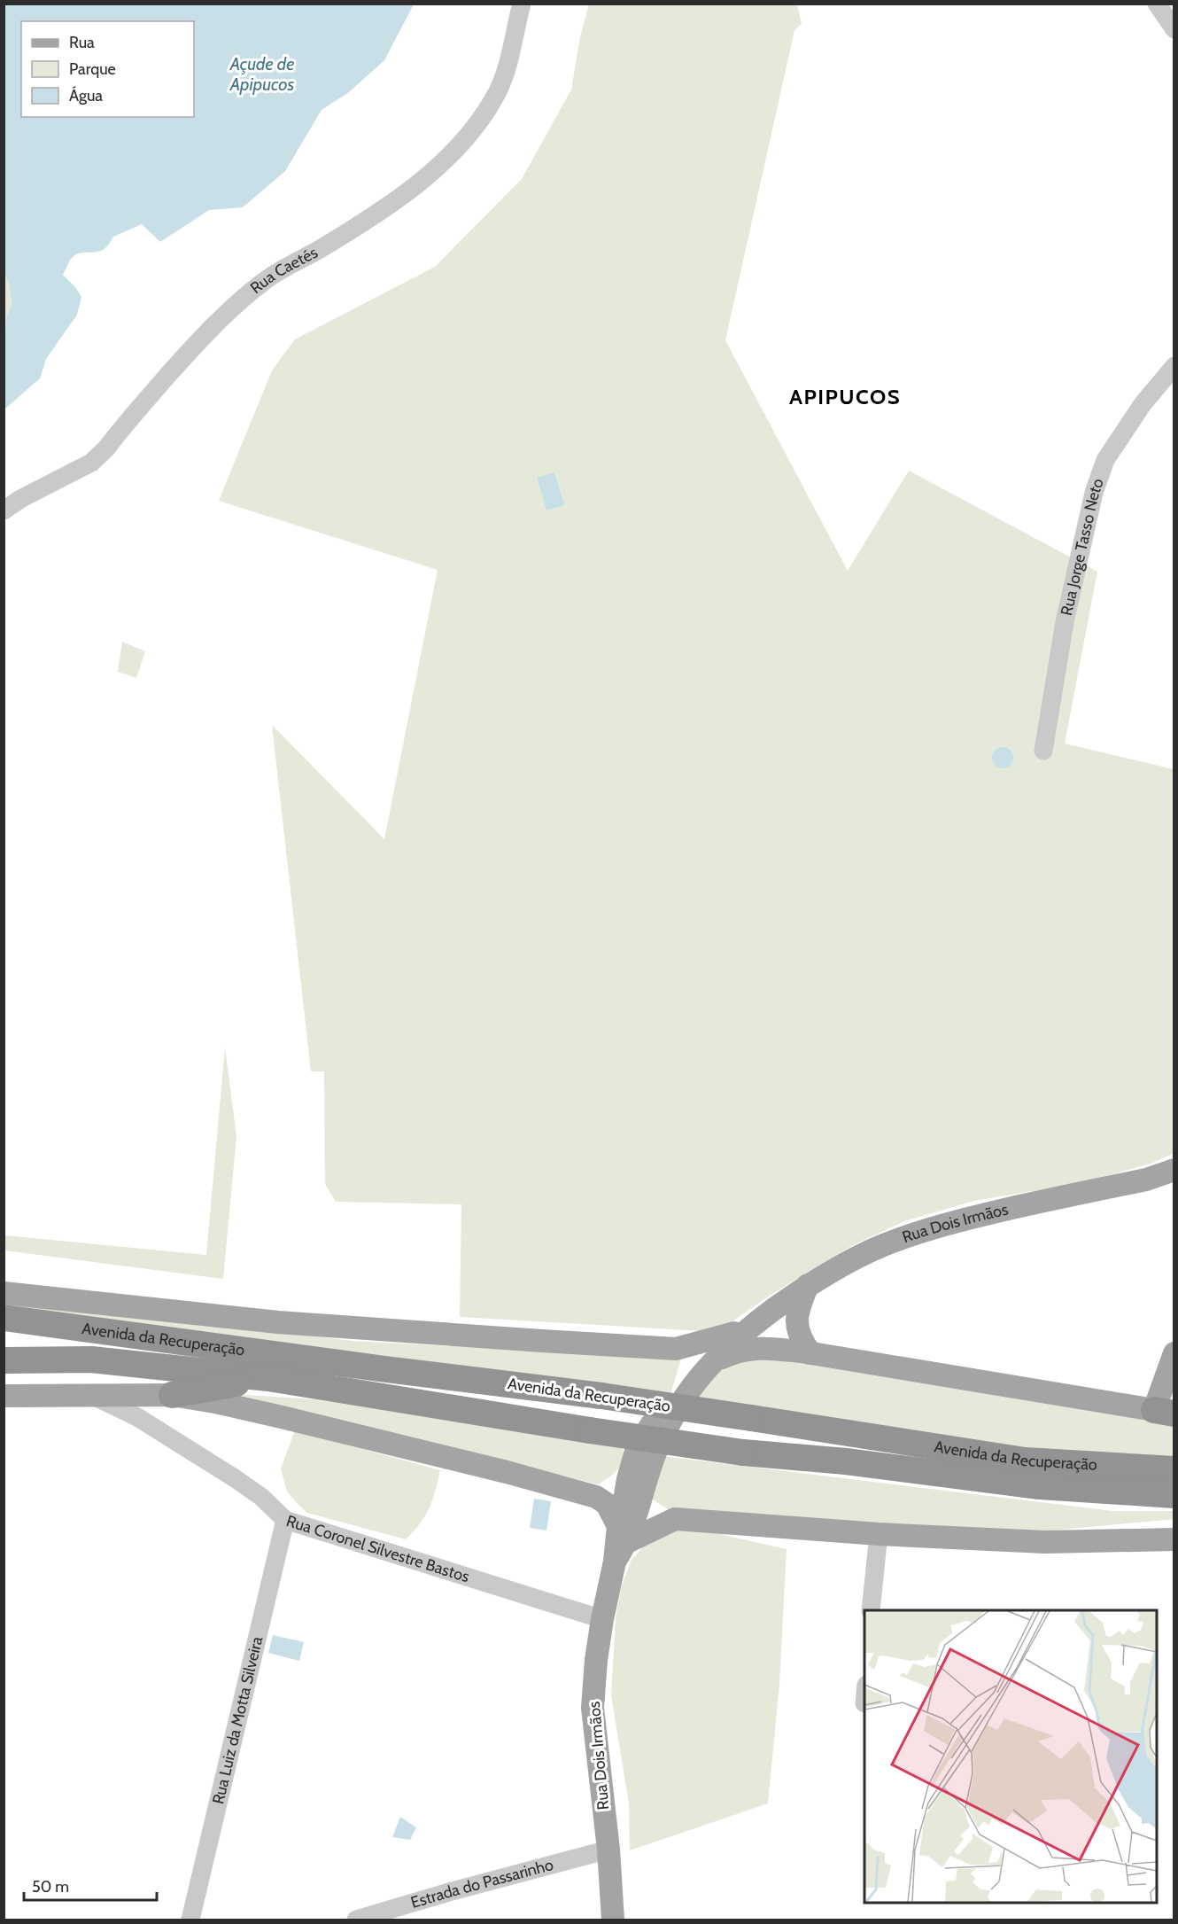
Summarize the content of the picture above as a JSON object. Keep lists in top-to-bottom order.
{
  "streets": {
    "highway": ["Avenida da Recuperação"],
    "main road": ["Rua Dois Irmãos"],
    "street": [
      "Rua Caetés",
      "Rua Jorge Tasso Neto",
      "Rua Coronel Silvestre Bastos",
      "Rua Luiz da Motta Silveira",
      "Estrada do Passarinho"
    ]
  },
  "crossings": [
    ["Rua Dois Irmãos", "Avenida da Recuperação"],
    ["Rua Dois Irmãos", "Rua Coronel Silvestre Bastos"],
    ["Rua Dois Irmãos", "Estrada do Passarinho"],
    ["Rua Coronel Silvestre Bastos", "Rua Luiz da Motta Silveira"]
  ],
  "districts": ["APIPUCOS"],
  "water": ["Açude de Apipucos"],
  "legend": ["Rua", "Parque", "Água"],
  "scale_bar": "50 m"
}
